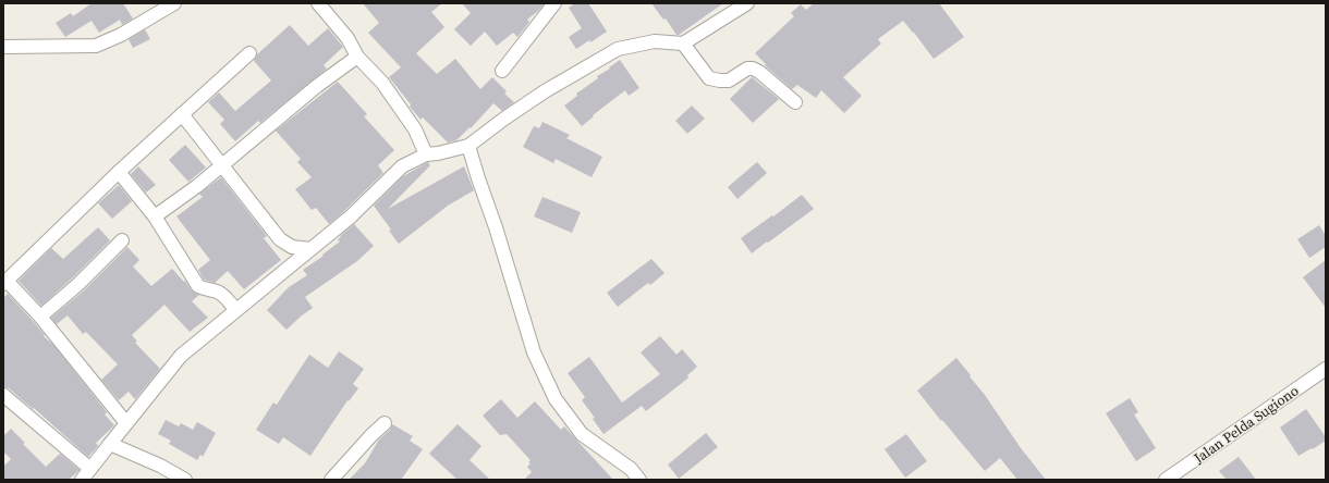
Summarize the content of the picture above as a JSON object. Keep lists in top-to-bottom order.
{
  "streets": {
    "street": ["Jalan Pelda Sugiono"]
  }
}
